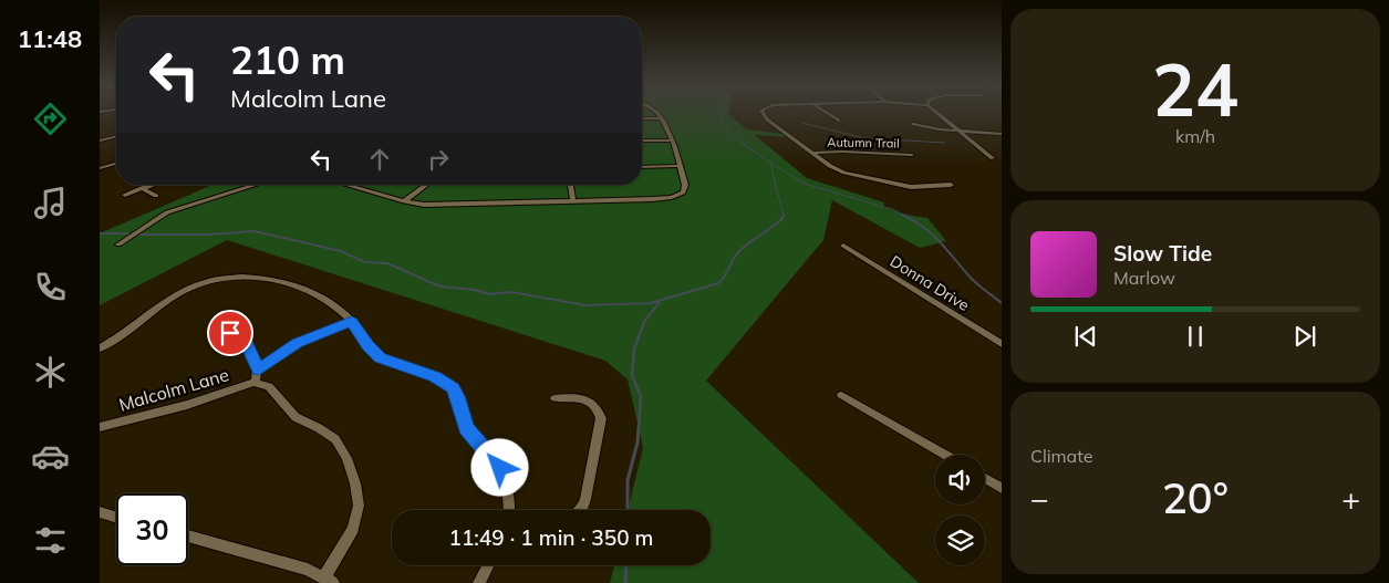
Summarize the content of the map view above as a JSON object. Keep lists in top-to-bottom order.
{
  "streets": {
    "street": ["Autumn Trail", "Donna Drive", "Malcolm Lane"]
  },
  "page": {
    "tabs": "11:48",
    "tile": [
      ["24", "km/h"],
      "Climate"
    ],
    "turn": ["210 m", "Malcolm Lane"],
    "song": ["Slow Tide", "Marlow"],
    "heat": ["−", "20°", "+"],
    "limit": "30",
    "trip": "11:49 · 1 min · 350 m"
  }
}
